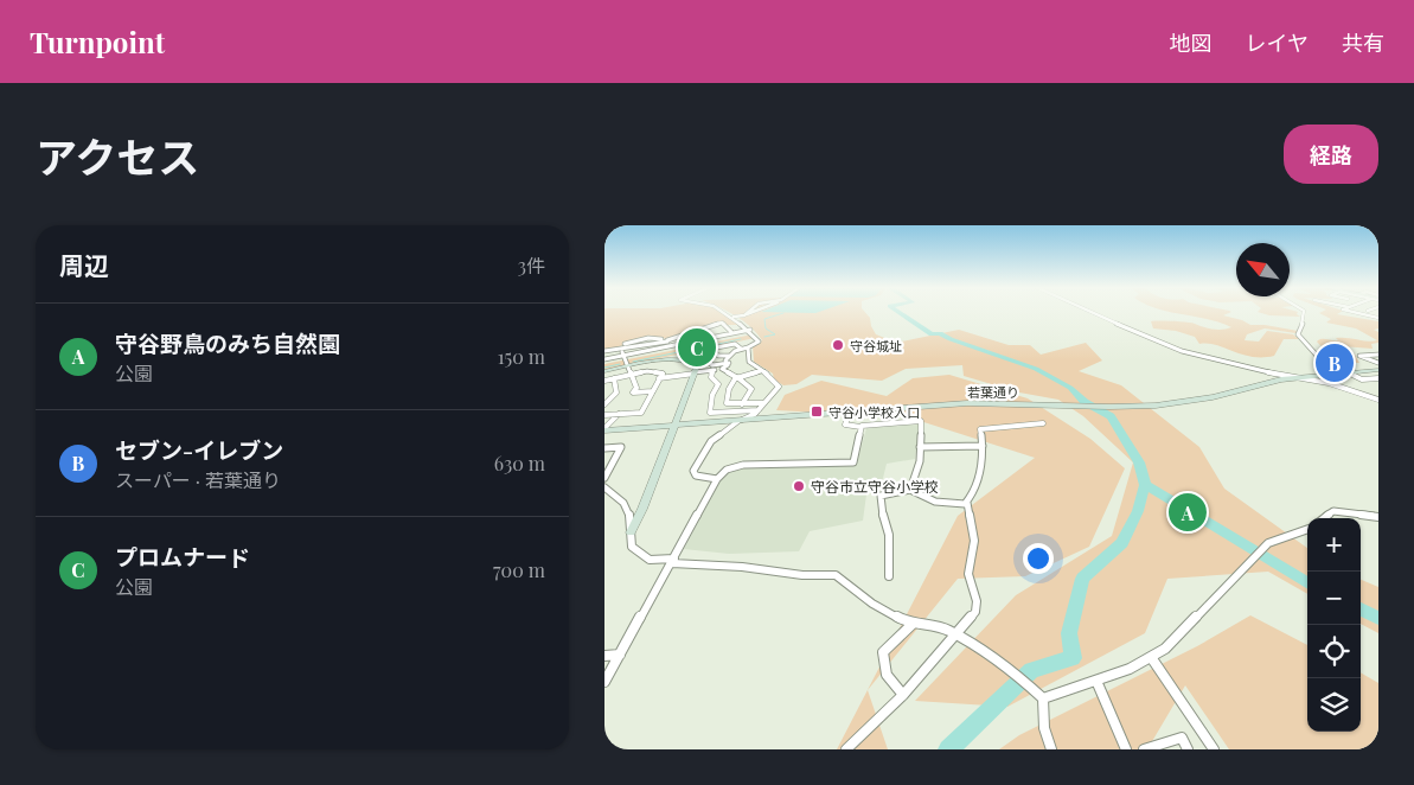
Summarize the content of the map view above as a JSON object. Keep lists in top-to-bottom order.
{
  "streets": {
    "street": ["若葉通り"]
  },
  "places": {
    "other": ["守谷城址", "守谷市立守谷小学校"],
    "transit": ["守谷小学校入口"]
  },
  "north": "top left",
  "page": {
    "header": "Turnpoint",
    "nav": ["地図", "レイヤ", "共有"],
    "title": "アクセス",
    "buttons": "経路",
    "heading": ["周辺", "3件"],
    "list": [
      {
        "mark": "A",
        "name": "守谷野鳥のみち自然園",
        "note": "公園",
        "value": "150 m"
      },
      {
        "mark": "B",
        "name": "セブン-イレブン",
        "note": "スーパー · 若葉通り",
        "value": "630 m"
      },
      {
        "mark": "C",
        "name": "プロムナード",
        "note": "公園",
        "value": "700 m"
      }
    ],
    "pins": ["C", "B", "A"],
    "map_buttons": ["+", "−"]
  }
}
